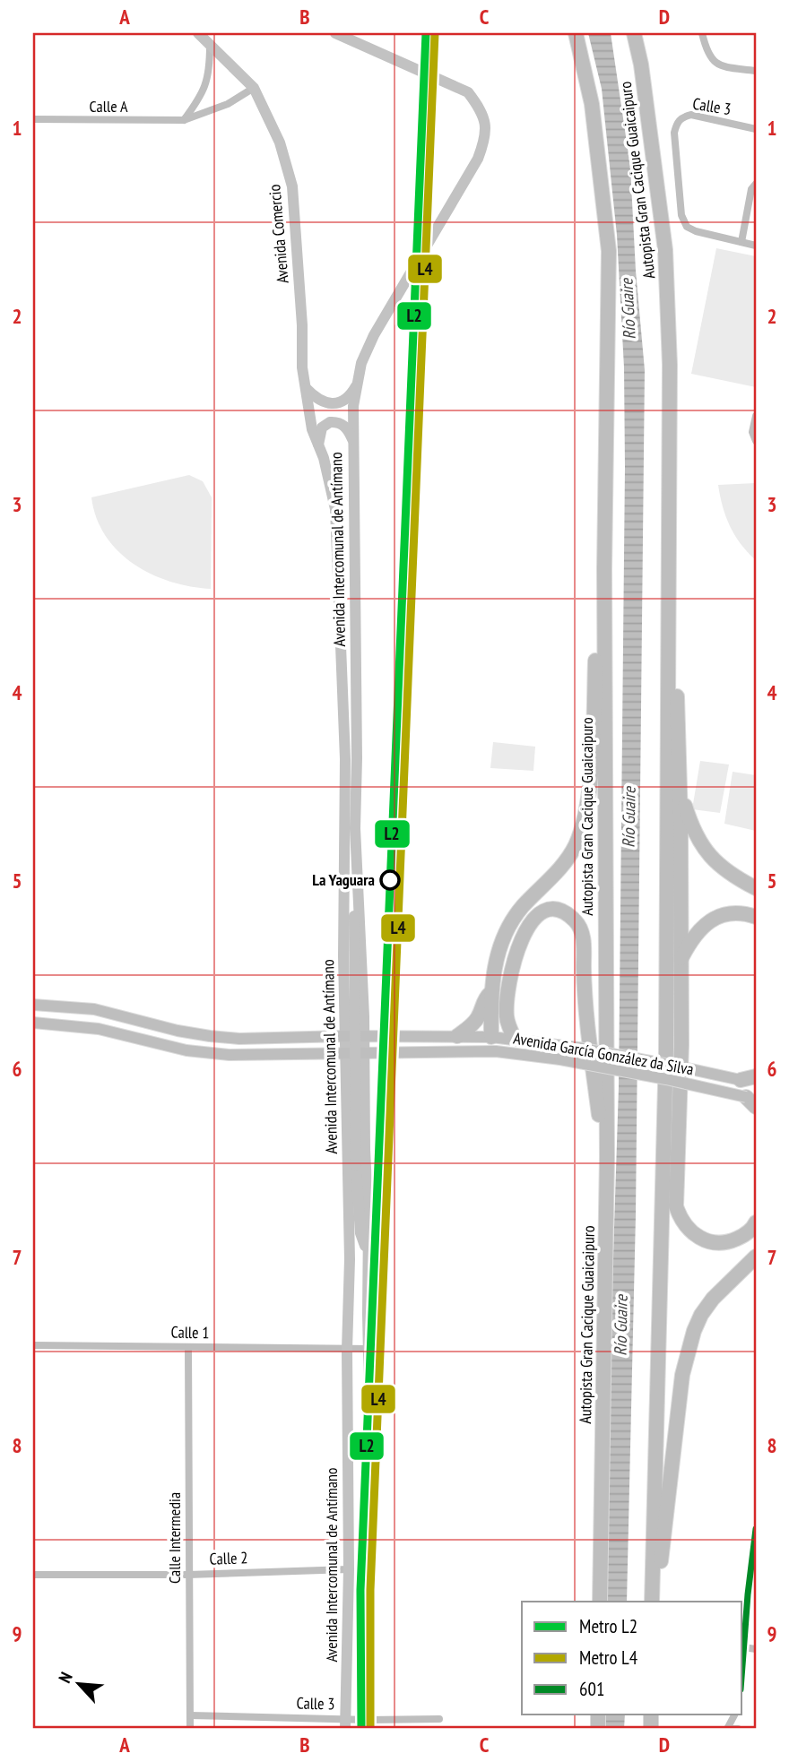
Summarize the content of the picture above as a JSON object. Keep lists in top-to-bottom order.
{
  "streets": {
    "highway": ["Autopista Gran Cacique Guaicaipuro"],
    "main road": ["Avenida Comercio", "Avenida Intercomunal de Antímano", "Avenida García González da Silva"],
    "street": [
      "Calle A",
      "Calle 3",
      "Calle 1",
      "Calle Intermedia",
      "Calle 2"
    ]
  },
  "crossings": [
    ["Calle 3", "Avenida Intercomunal de Antímano"],
    ["Calle 3", "Calle Intermedia"],
    ["Avenida Comercio", "Avenida Intercomunal de Antímano"],
    ["Avenida Intercomunal de Antímano", "Avenida García González da Silva"],
    ["Avenida Intercomunal de Antímano", "Calle 1"],
    ["Avenida Intercomunal de Antímano", "Calle 2"],
    ["Calle 1", "Calle Intermedia"],
    ["Calle Intermedia", "Calle 2"]
  ],
  "water": ["Río Guaire"],
  "places": ["La Yaguara"],
  "lines": ["metro line L2", "metro line L4", "transit line 601"],
  "legend": ["Metro L2", "Metro L4", "601"],
  "north": "top left",
  "grid": {
    "columns": [
      "A",
      "B",
      "C",
      "D"
    ],
    "rows": [
      "1",
      "2",
      "3",
      "4",
      "5",
      "6",
      "7",
      "8",
      "9"
    ]
  }
}
